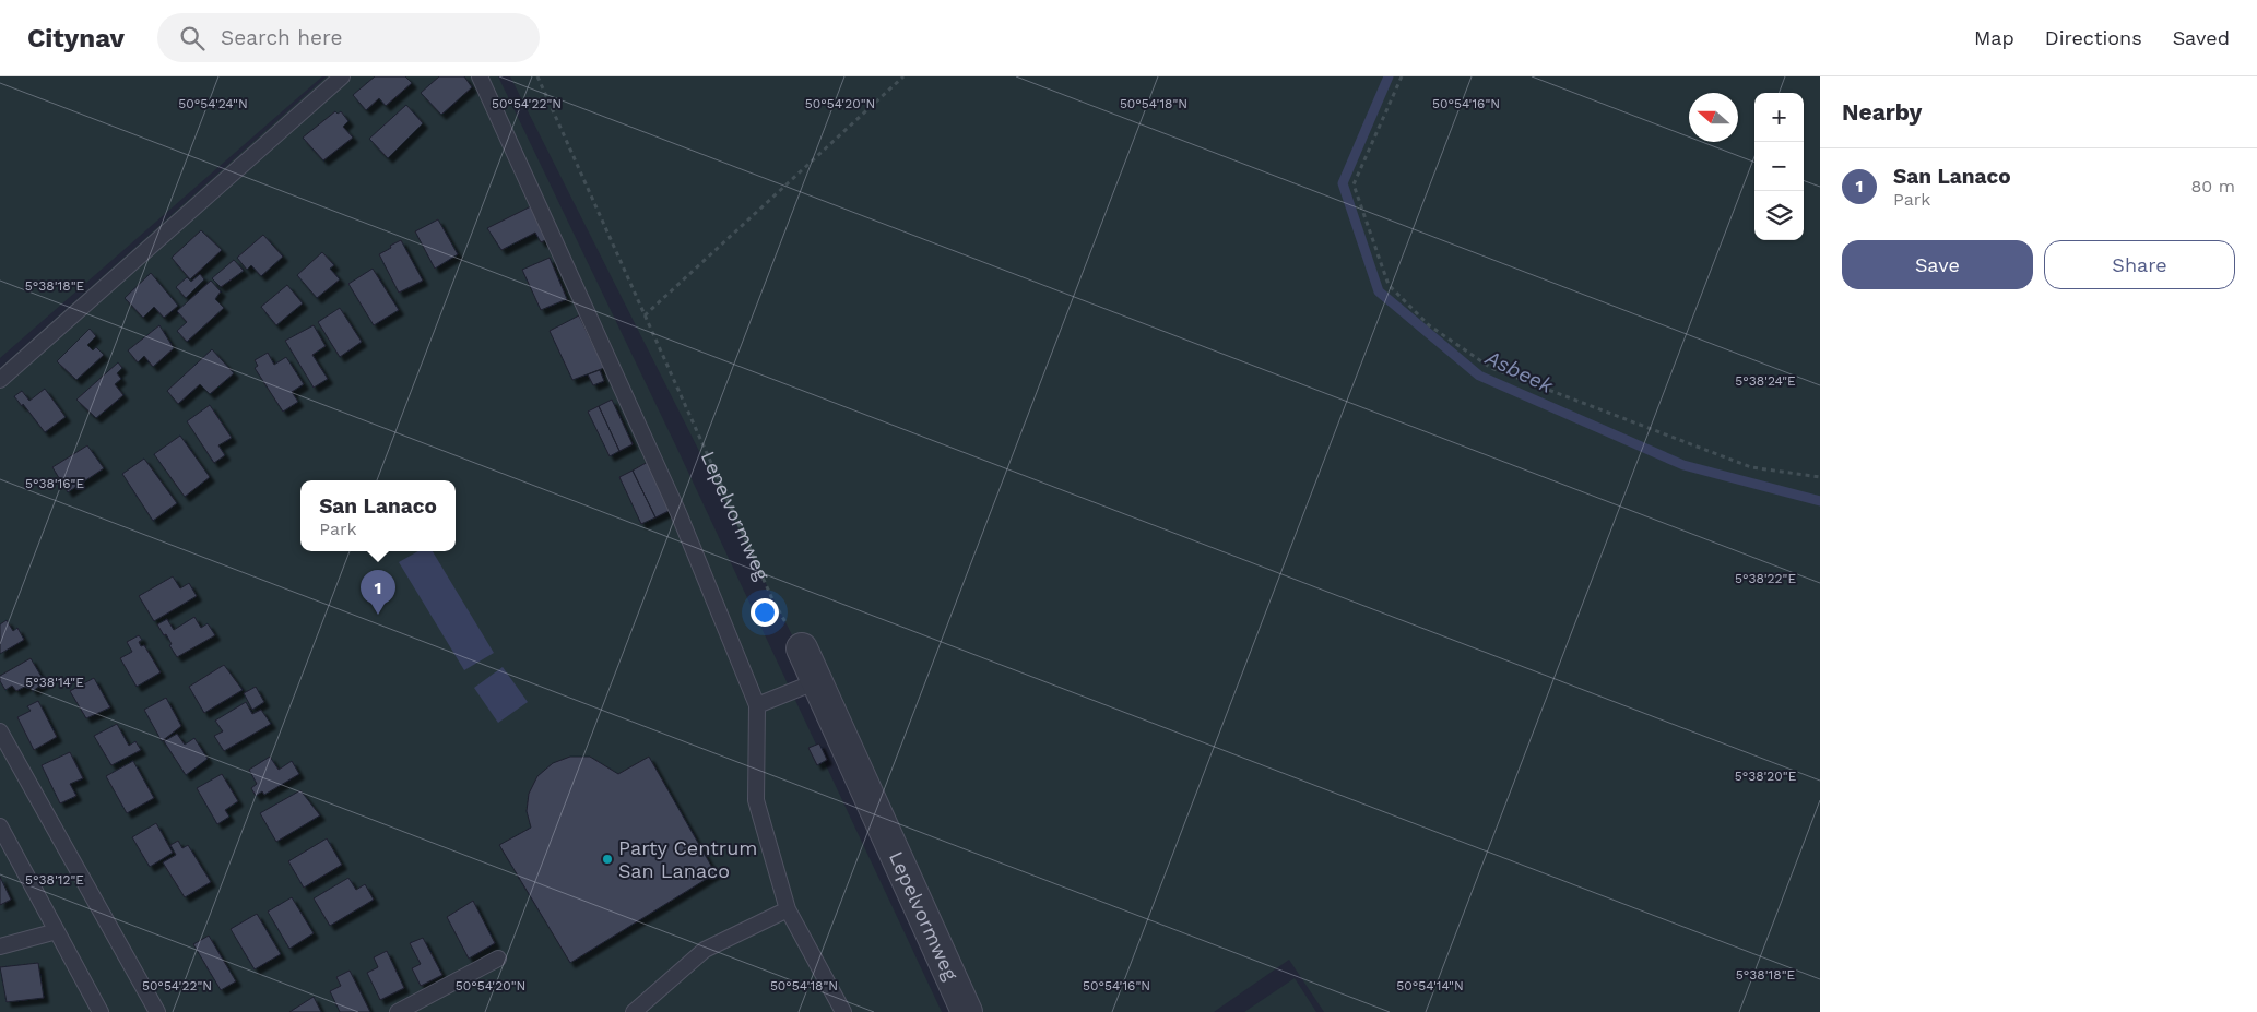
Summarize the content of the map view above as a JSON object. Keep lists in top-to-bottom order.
{
  "streets": {
    "street": ["Lepelvormweg"]
  },
  "water": ["Asbeek"],
  "places": ["Party Centrum San Lanaco"],
  "north": "left",
  "page": {
    "header": "Citynav",
    "search": "Search here",
    "nav": ["Map", "Directions", "Saved"],
    "heading": "Nearby",
    "map_buttons": ["+", "−"],
    "list": [
      {
        "mark": "1",
        "name": "San Lanaco",
        "note": "Park",
        "value": "80 m"
      }
    ],
    "buttons": ["Save", "Share"],
    "popup": ["San Lanaco", "Park"],
    "pins": "1"
  },
  "coordinates": [
    "50°54'22\"N",
    "50°54'20\"N",
    "50°54'18\"N",
    "50°54'16\"N",
    "50°54'24\"N",
    "5°38'18\"E",
    "5°38'24\"E",
    "5°38'16\"E",
    "5°38'22\"E",
    "5°38'14\"E",
    "5°38'20\"E",
    "5°38'12\"E",
    "50°54'14\"N"
  ]
}
